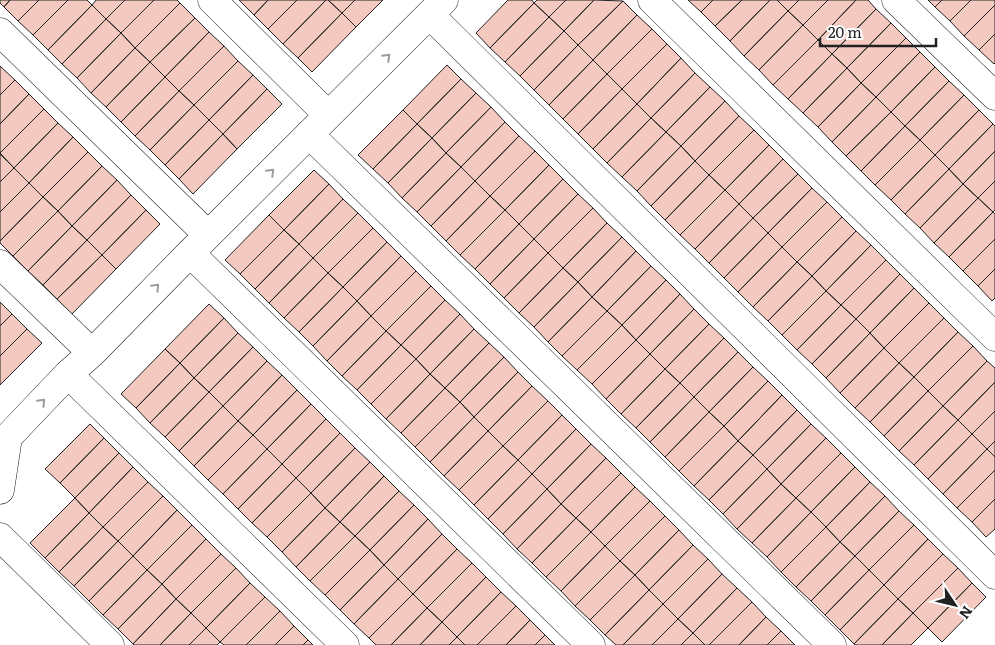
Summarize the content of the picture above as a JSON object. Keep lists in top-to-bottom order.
{
  "scale_bar": "20 m",
  "north": "bottom right"
}
